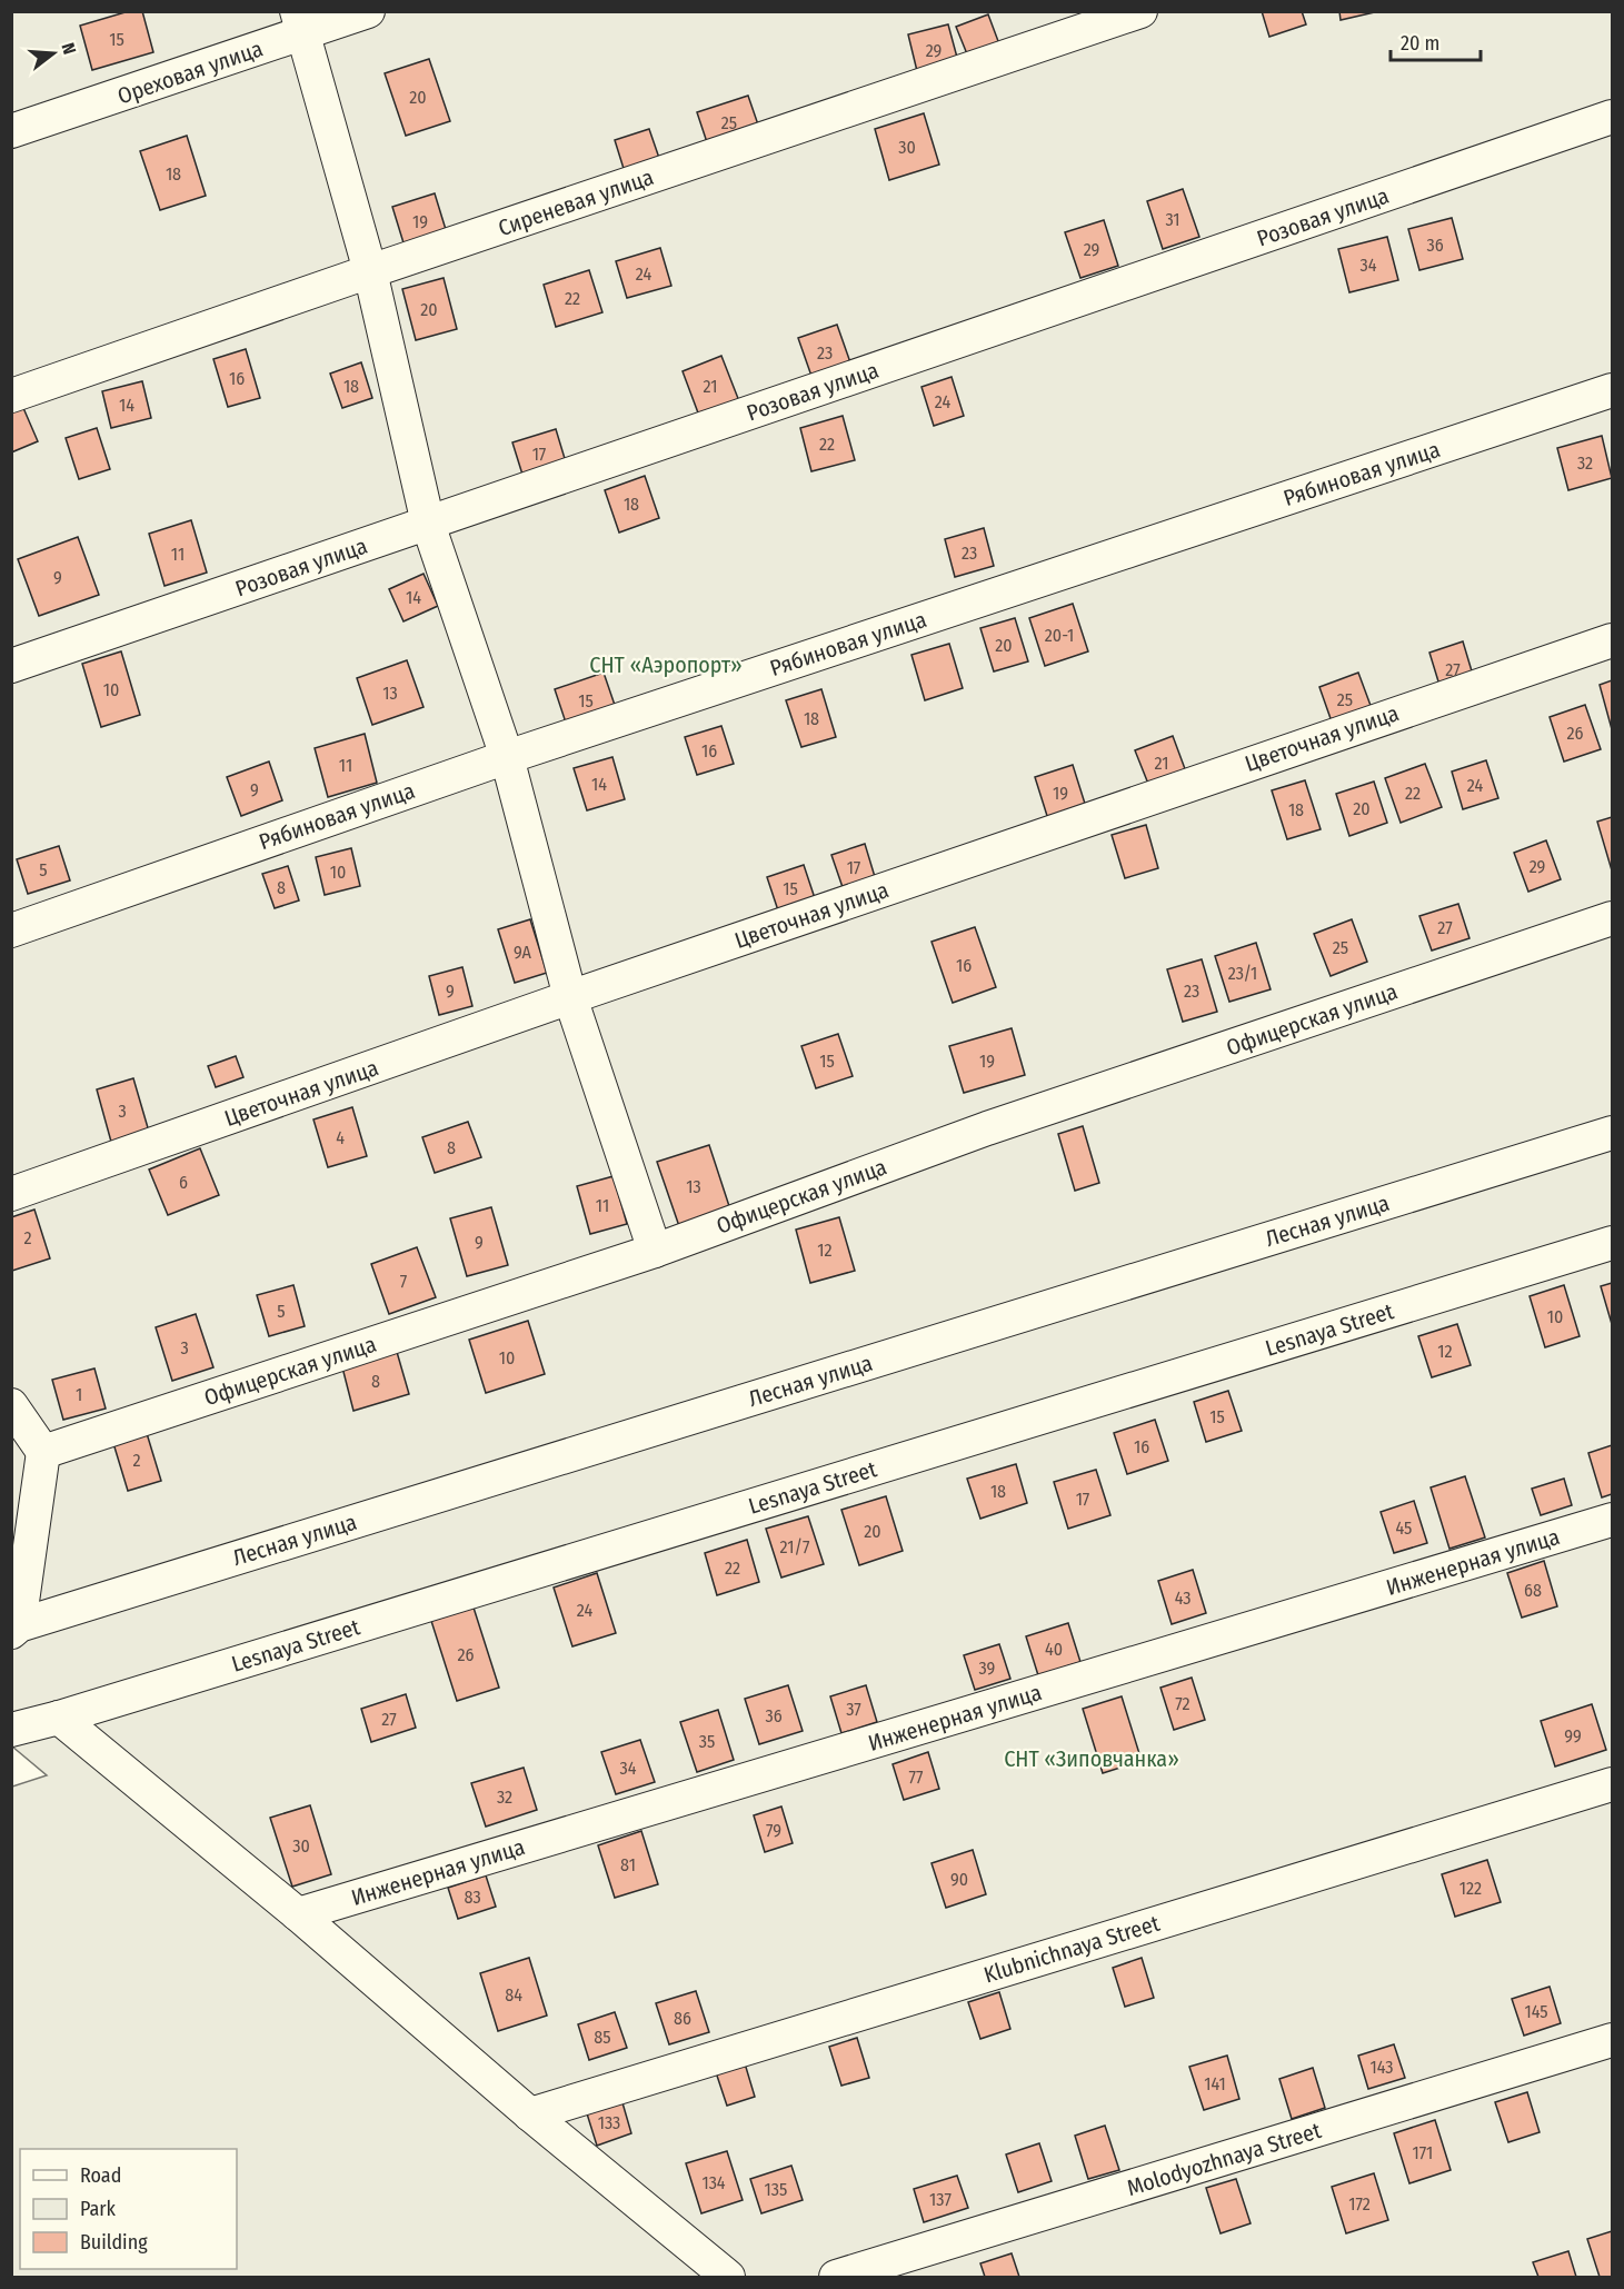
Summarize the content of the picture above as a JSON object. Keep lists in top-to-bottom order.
{
  "streets": {
    "street": [
      "Ореховая улица",
      "Сиреневая улица",
      "Розовая улица",
      "Рябиновая улица",
      "Цветочная улица",
      "Офицерская улица",
      "Лесная улица",
      "Lesnaya Street",
      "Инженерная улица",
      "Klubnichnaya Street",
      "Molodyozhnaya Street"
    ]
  },
  "parks": ["СНТ «Аэропорт»", "СНТ «Зиповчанка»"],
  "house_numbers": [
    "15",
    "29",
    "20",
    "25",
    "30",
    "18",
    "31",
    "19",
    "36",
    "29",
    "34",
    "24",
    "22",
    "20",
    "23",
    "16",
    "18",
    "21",
    "24",
    "14",
    "22",
    "17",
    "32",
    "18",
    "23",
    "11",
    "9",
    "14",
    "20-1",
    "20",
    "27",
    "10",
    "13",
    "25",
    "15",
    "18",
    "26",
    "16",
    "21",
    "11",
    "14",
    "24",
    "9",
    "19",
    "22",
    "20",
    "18",
    "29",
    "17",
    "5",
    "10",
    "8",
    "15",
    "27",
    "25",
    "9А",
    "16",
    "23/1",
    "9",
    "23",
    "15",
    "19",
    "3",
    "4",
    "8",
    "6",
    "13",
    "11",
    "2",
    "9",
    "12",
    "7",
    "5",
    "10",
    "3",
    "12",
    "10",
    "8",
    "1",
    "15",
    "16",
    "2",
    "18",
    "17",
    "45",
    "20",
    "21/7",
    "22",
    "68",
    "43",
    "24",
    "40",
    "26",
    "39",
    "72",
    "37",
    "36",
    "27",
    "99",
    "35",
    "34",
    "77",
    "32",
    "79",
    "30",
    "81",
    "90",
    "122",
    "83",
    "84",
    "145",
    "86",
    "85",
    "143",
    "141",
    "133",
    "171",
    "134",
    "135",
    "137",
    "172"
  ],
  "legend": ["Road", "Park", "Building"],
  "scale_bar": "20 m",
  "north": "right"
}
